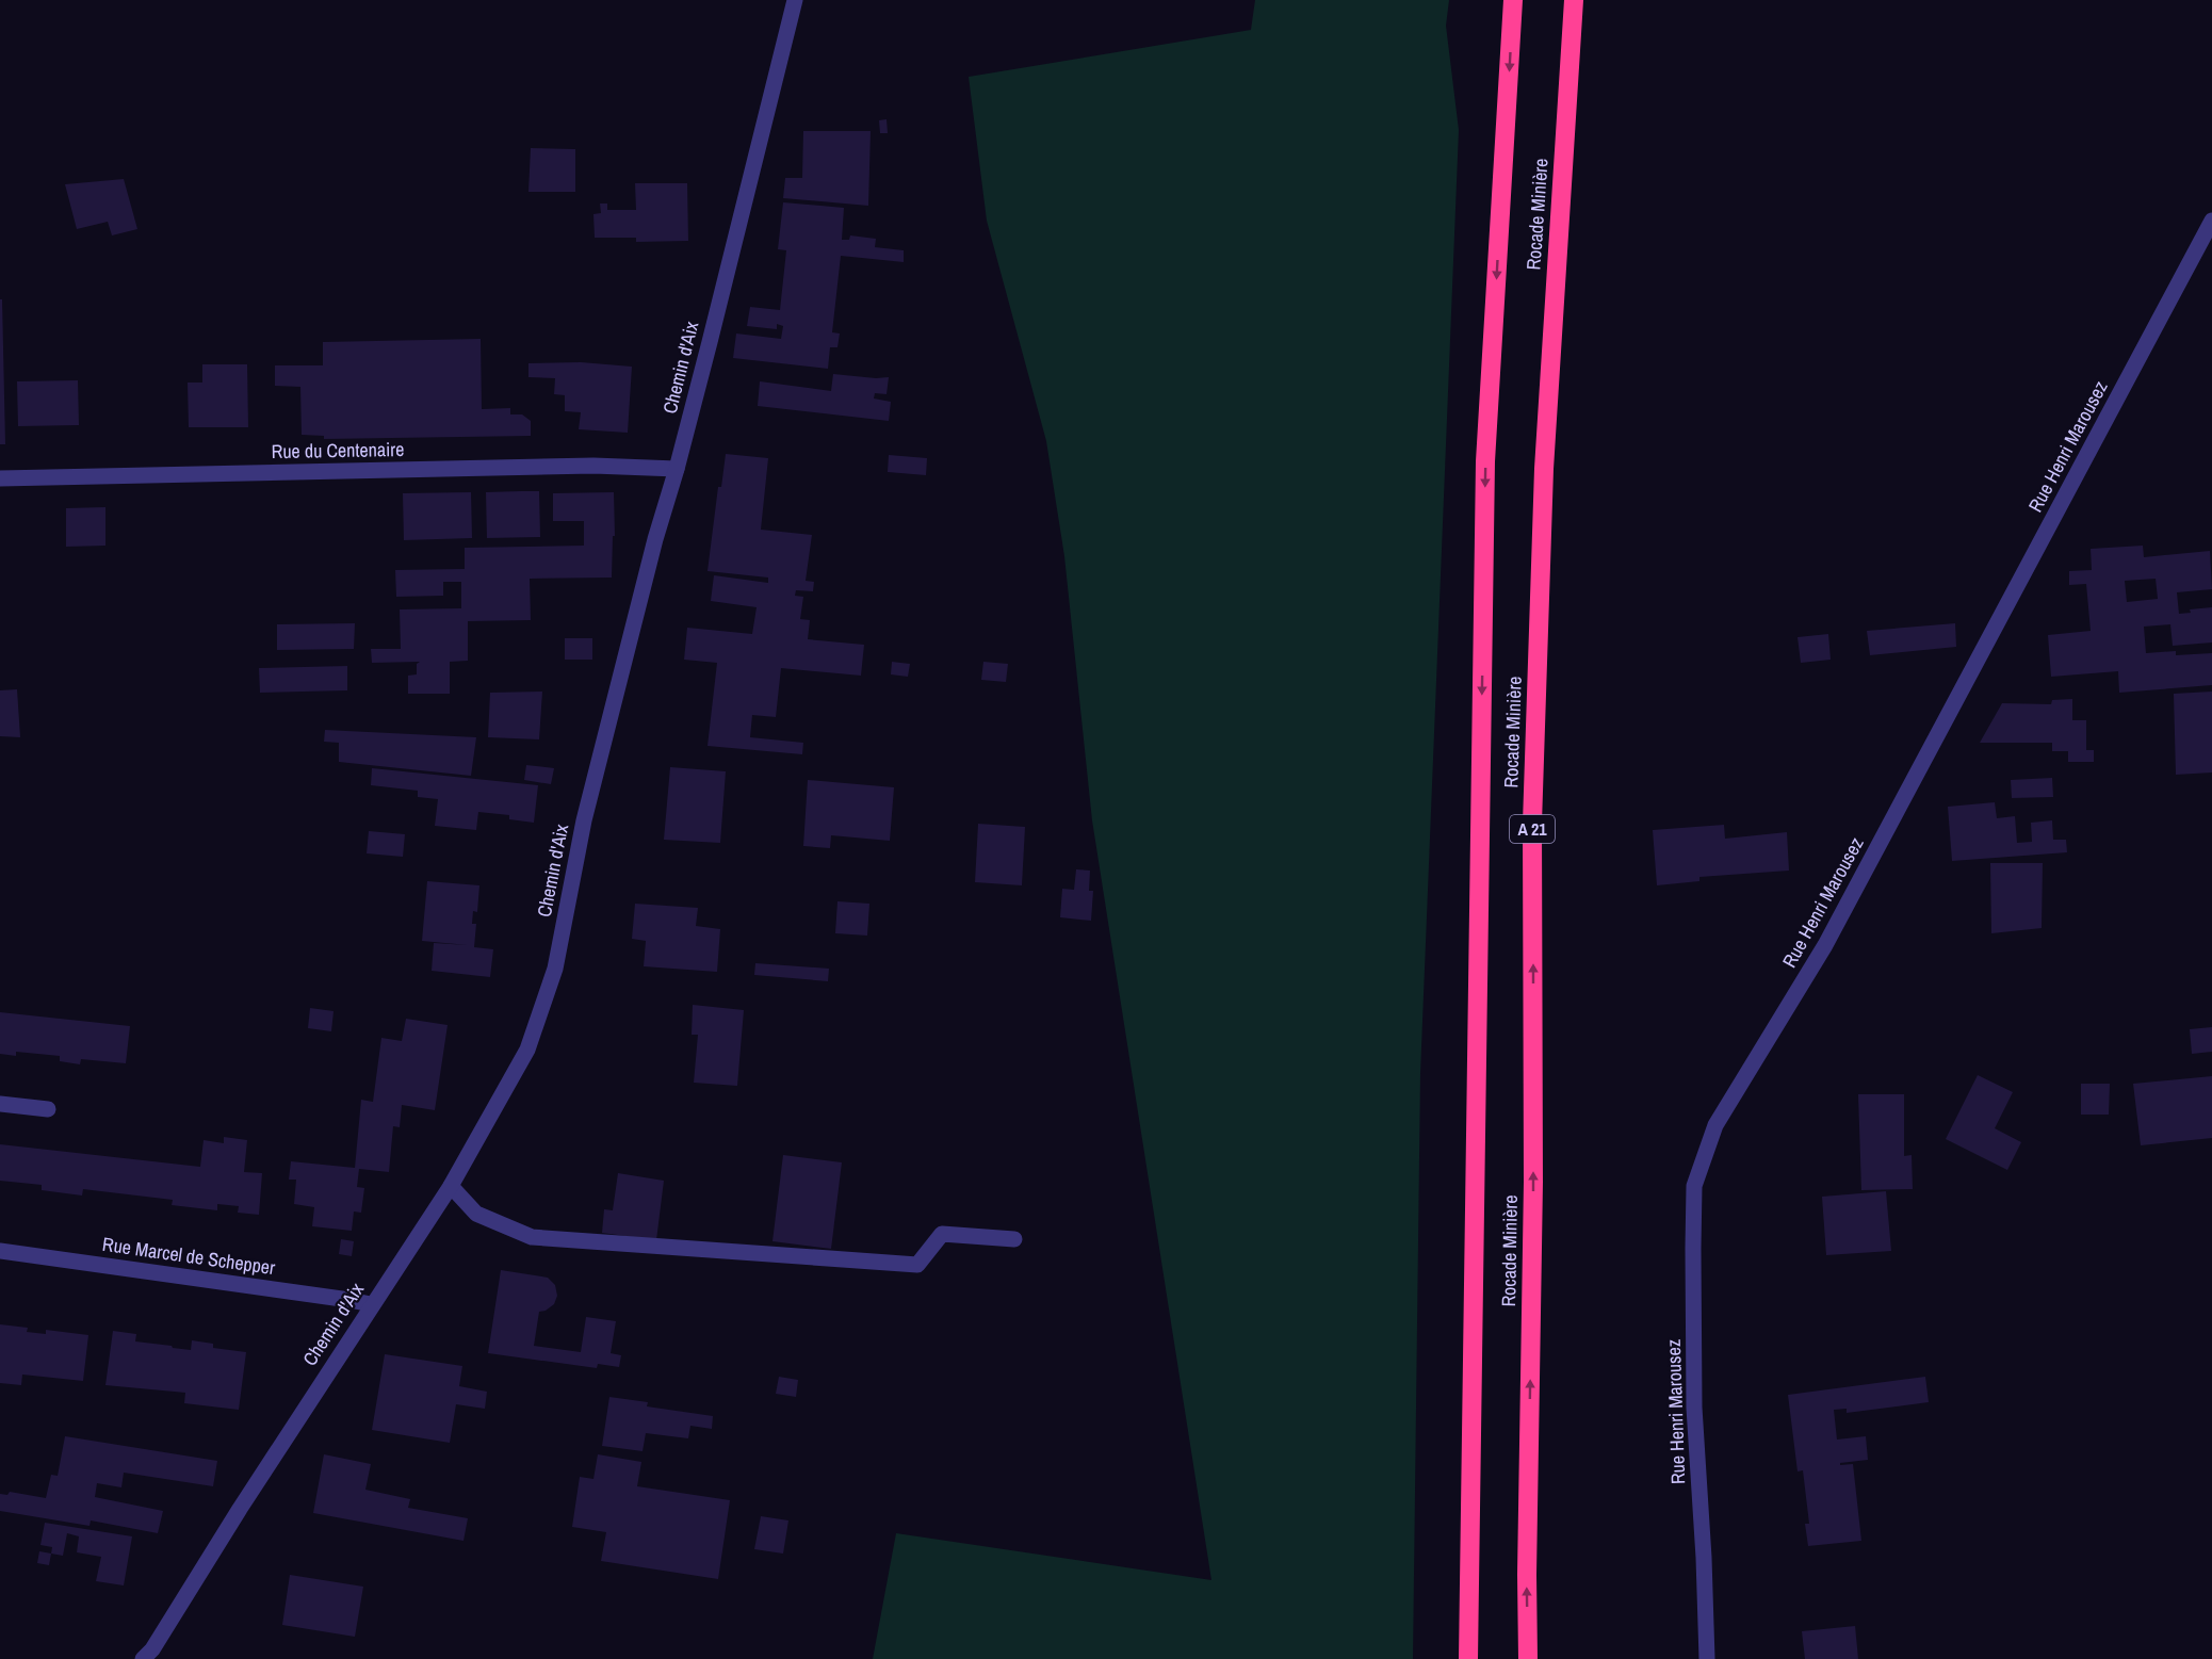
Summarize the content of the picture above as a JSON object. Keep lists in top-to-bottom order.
{
  "streets": {
    "highway": ["Rocade Minière", "A 21"],
    "street": [
      "Chemin d'Aix",
      "Rue Henri Marousez",
      "Rue du Centenaire",
      "Rue Marcel de Schepper"
    ]
  },
  "crossings": [
    ["Chemin d'Aix", "Rue du Centenaire"],
    ["Chemin d'Aix", "Rue Marcel de Schepper"]
  ]
}
